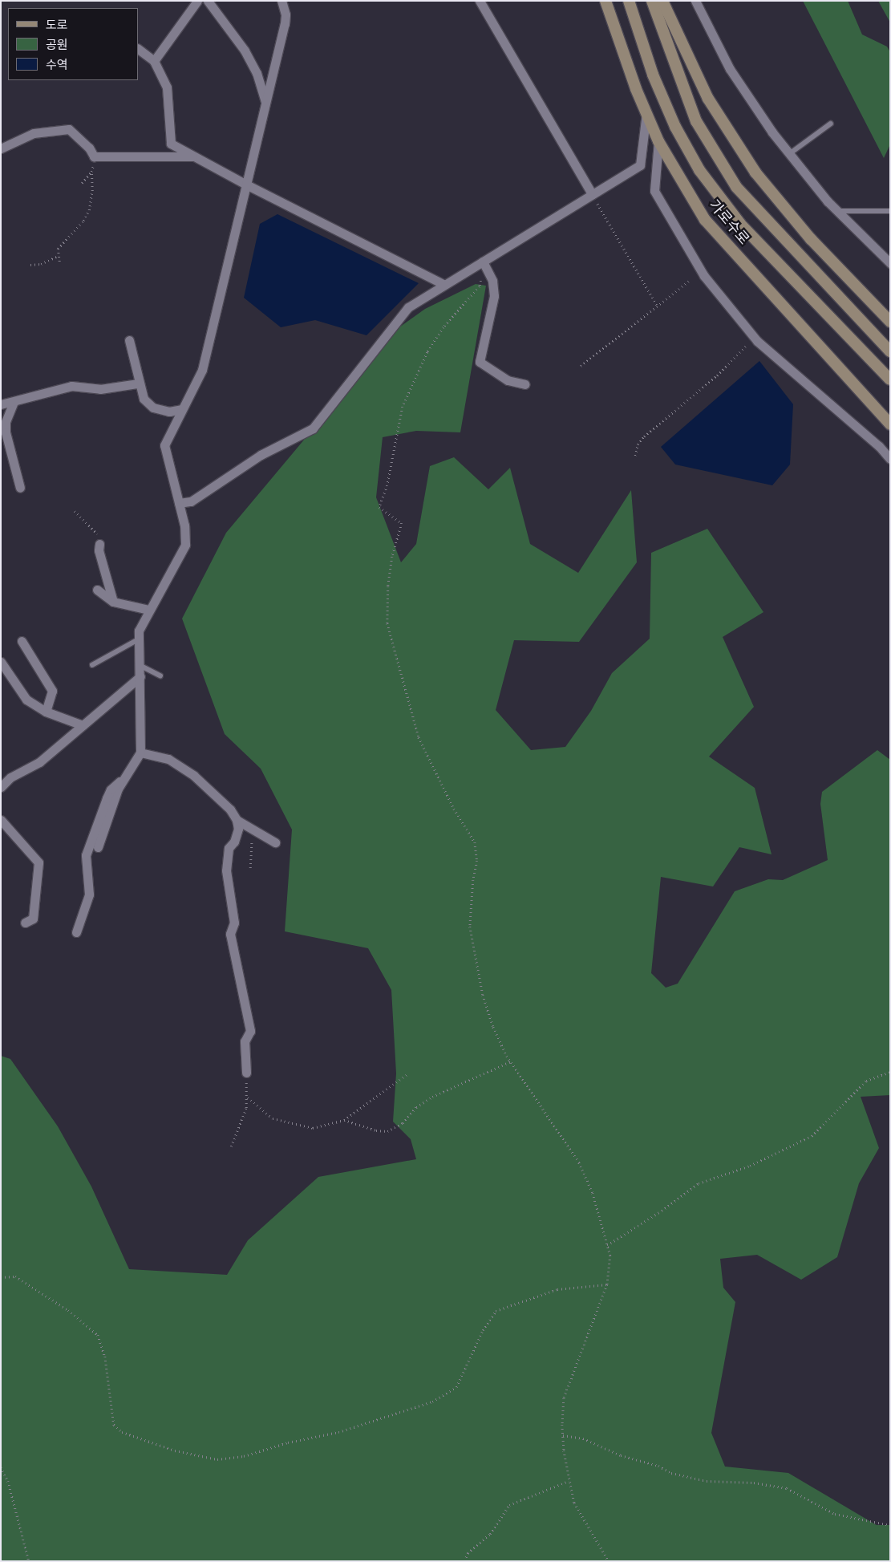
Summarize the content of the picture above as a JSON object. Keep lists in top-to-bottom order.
{
  "streets": {
    "main road": ["가로수로"]
  },
  "legend": ["도로", "공원", "수역"]
}
